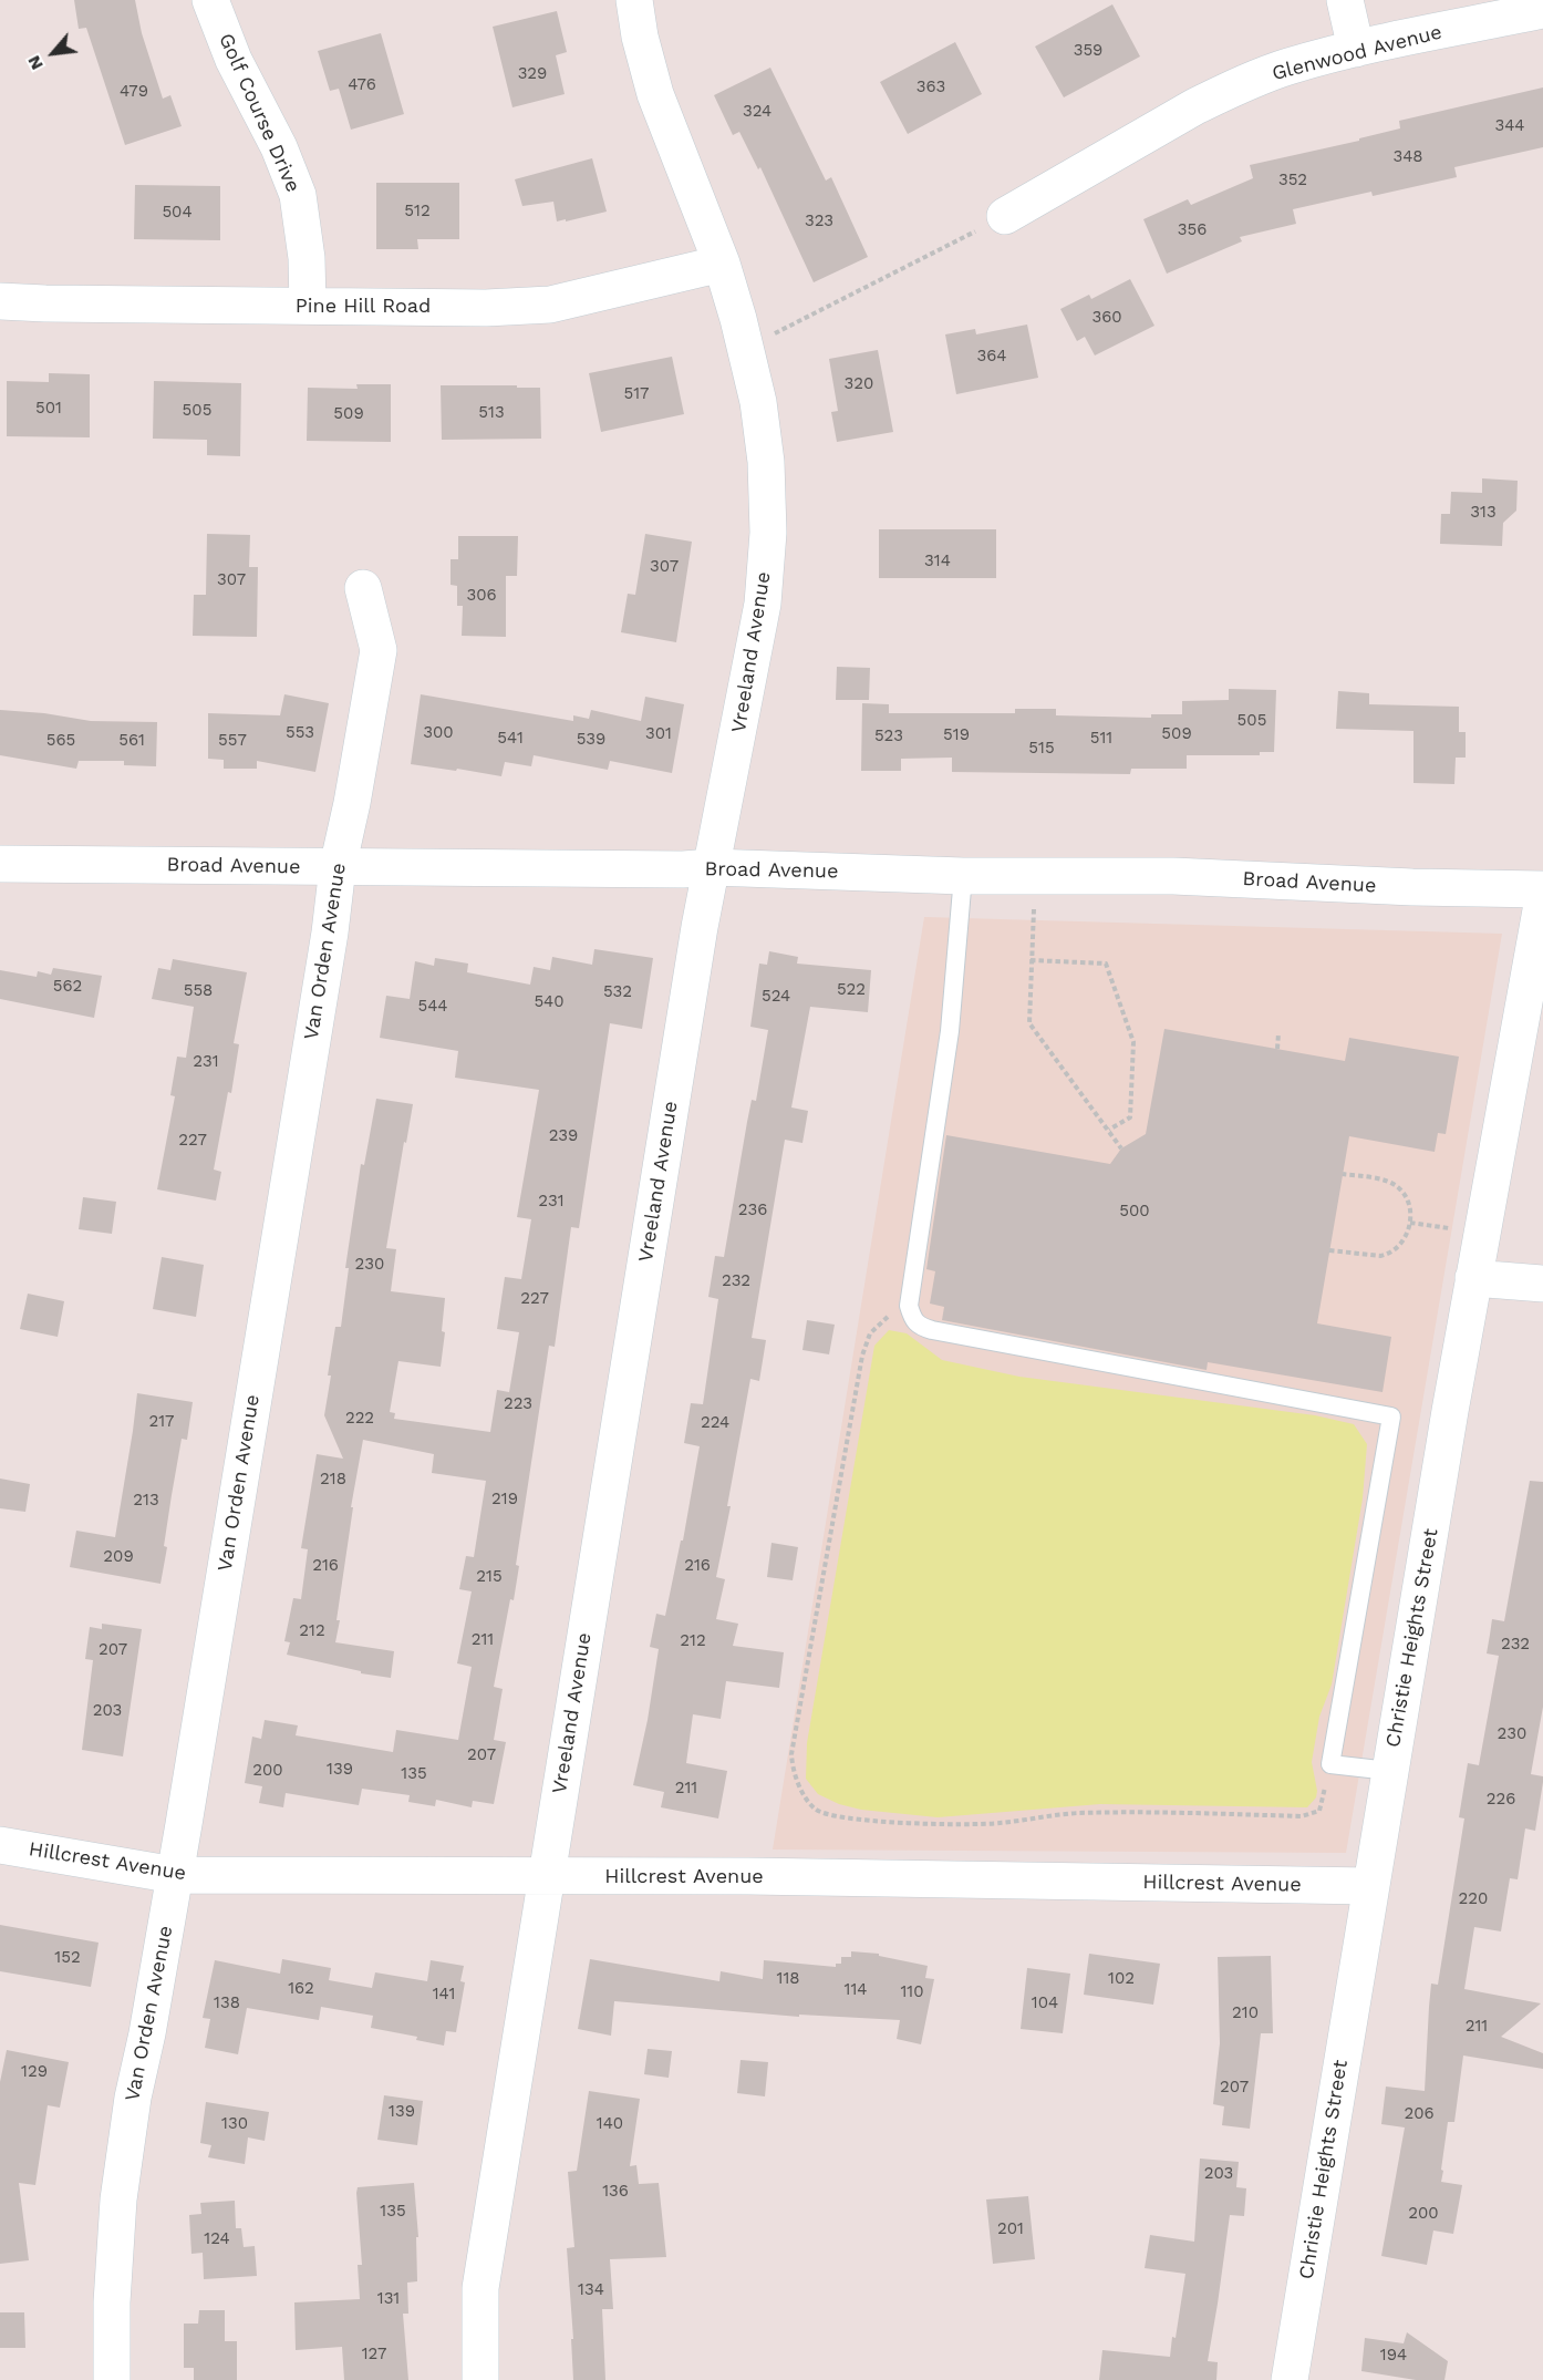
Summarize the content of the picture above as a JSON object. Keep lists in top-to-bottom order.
{
  "streets": {
    "street": [
      "Glenwood Avenue",
      "Golf Course Drive",
      "Pine Hill Road",
      "Vreeland Avenue",
      "Broad Avenue",
      "Van Orden Avenue",
      "Christie Heights Street",
      "Hillcrest Avenue"
    ]
  },
  "crossings": [
    ["Golf Course Drive", "Pine Hill Road"],
    ["Pine Hill Road", "Vreeland Avenue"],
    ["Vreeland Avenue", "Broad Avenue"],
    ["Vreeland Avenue", "Hillcrest Avenue"],
    ["Broad Avenue", "Van Orden Avenue"],
    ["Van Orden Avenue", "Hillcrest Avenue"],
    ["Christie Heights Street", "Hillcrest Avenue"]
  ],
  "house_numbers": [
    "359",
    "329",
    "476",
    "363",
    "479",
    "324",
    "344",
    "348",
    "352",
    "512",
    "504",
    "323",
    "356",
    "360",
    "364",
    "320",
    "517",
    "501",
    "505",
    "513",
    "509",
    "313",
    "314",
    "307",
    "307",
    "306",
    "505",
    "553",
    "300",
    "301",
    "509",
    "519",
    "523",
    "541",
    "511",
    "539",
    "565",
    "561",
    "557",
    "515",
    "562",
    "522",
    "558",
    "532",
    "524",
    "540",
    "544",
    "231",
    "239",
    "227",
    "231",
    "236",
    "500",
    "230",
    "232",
    "227",
    "223",
    "222",
    "217",
    "224",
    "218",
    "219",
    "213",
    "209",
    "216",
    "216",
    "215",
    "212",
    "211",
    "212",
    "232",
    "207",
    "203",
    "230",
    "207",
    "139",
    "200",
    "135",
    "211",
    "226",
    "220",
    "152",
    "118",
    "102",
    "162",
    "114",
    "110",
    "141",
    "138",
    "104",
    "210",
    "211",
    "129",
    "207",
    "139",
    "206",
    "130",
    "140",
    "203",
    "136",
    "135",
    "200",
    "201",
    "124",
    "134",
    "131",
    "127",
    "194"
  ],
  "north": "bottom left"
}
